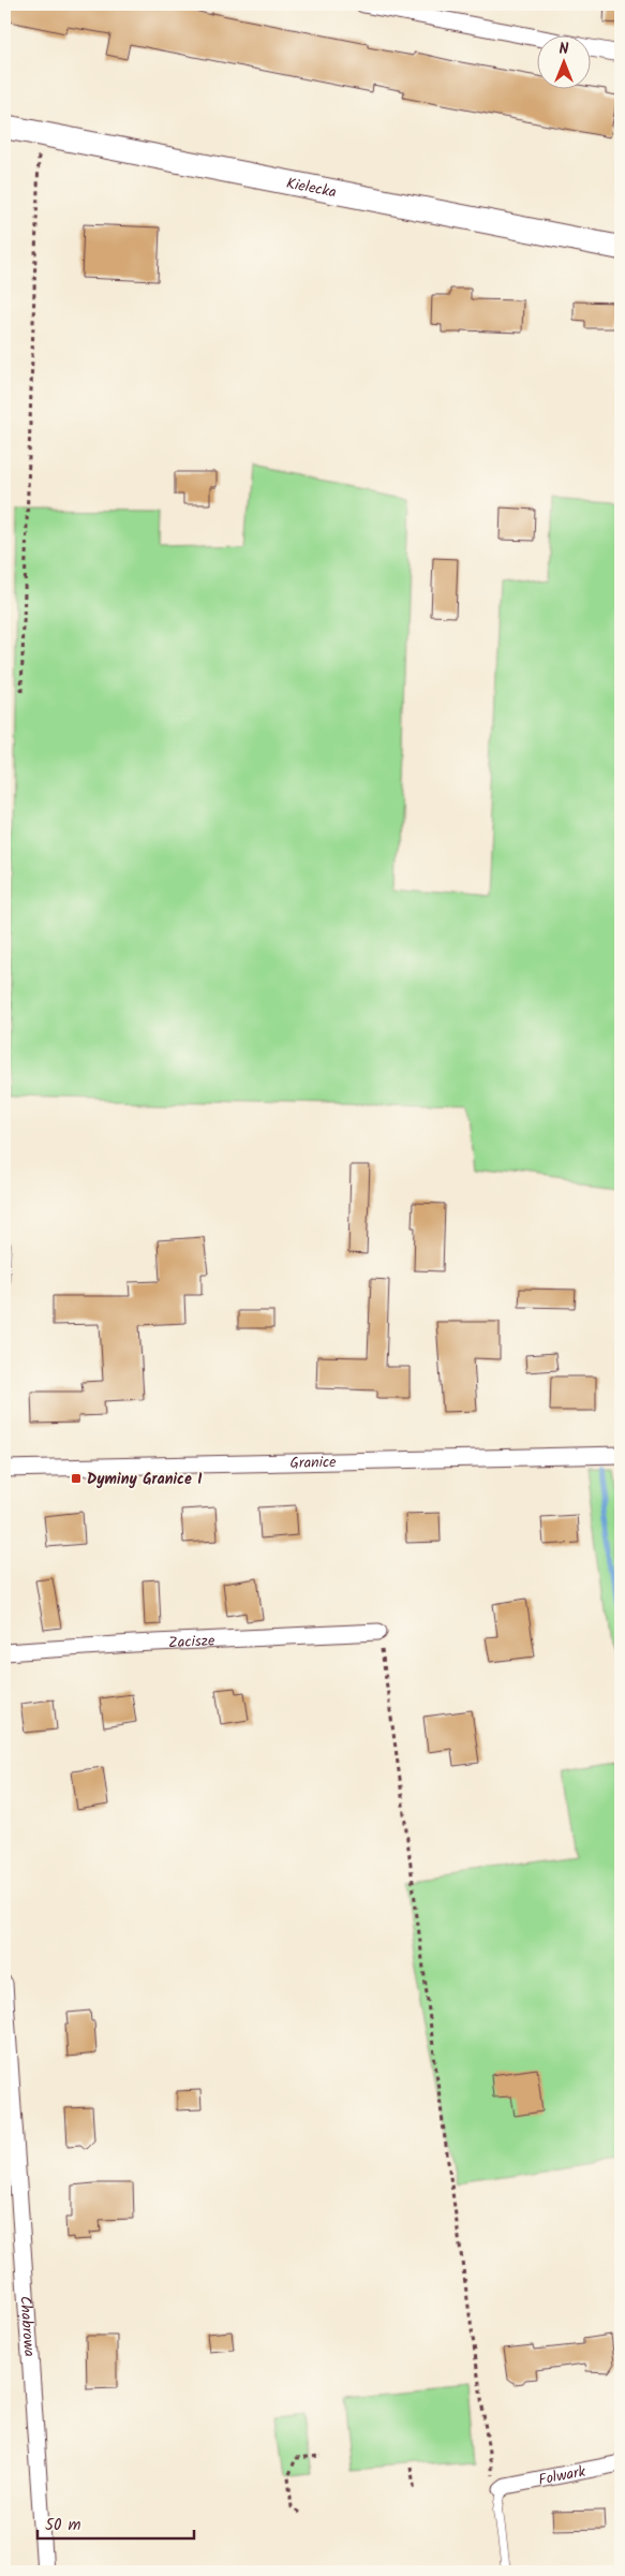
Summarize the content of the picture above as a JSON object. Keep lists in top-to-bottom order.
{
  "streets": {
    "street": [
      "Kielecka",
      "Granice",
      "Zacisze",
      "Chabrowa",
      "Folwark"
    ]
  },
  "places": {
    "transit": ["Dyminy Granice I"]
  },
  "scale_bar": "50 m",
  "north": "top"
}
